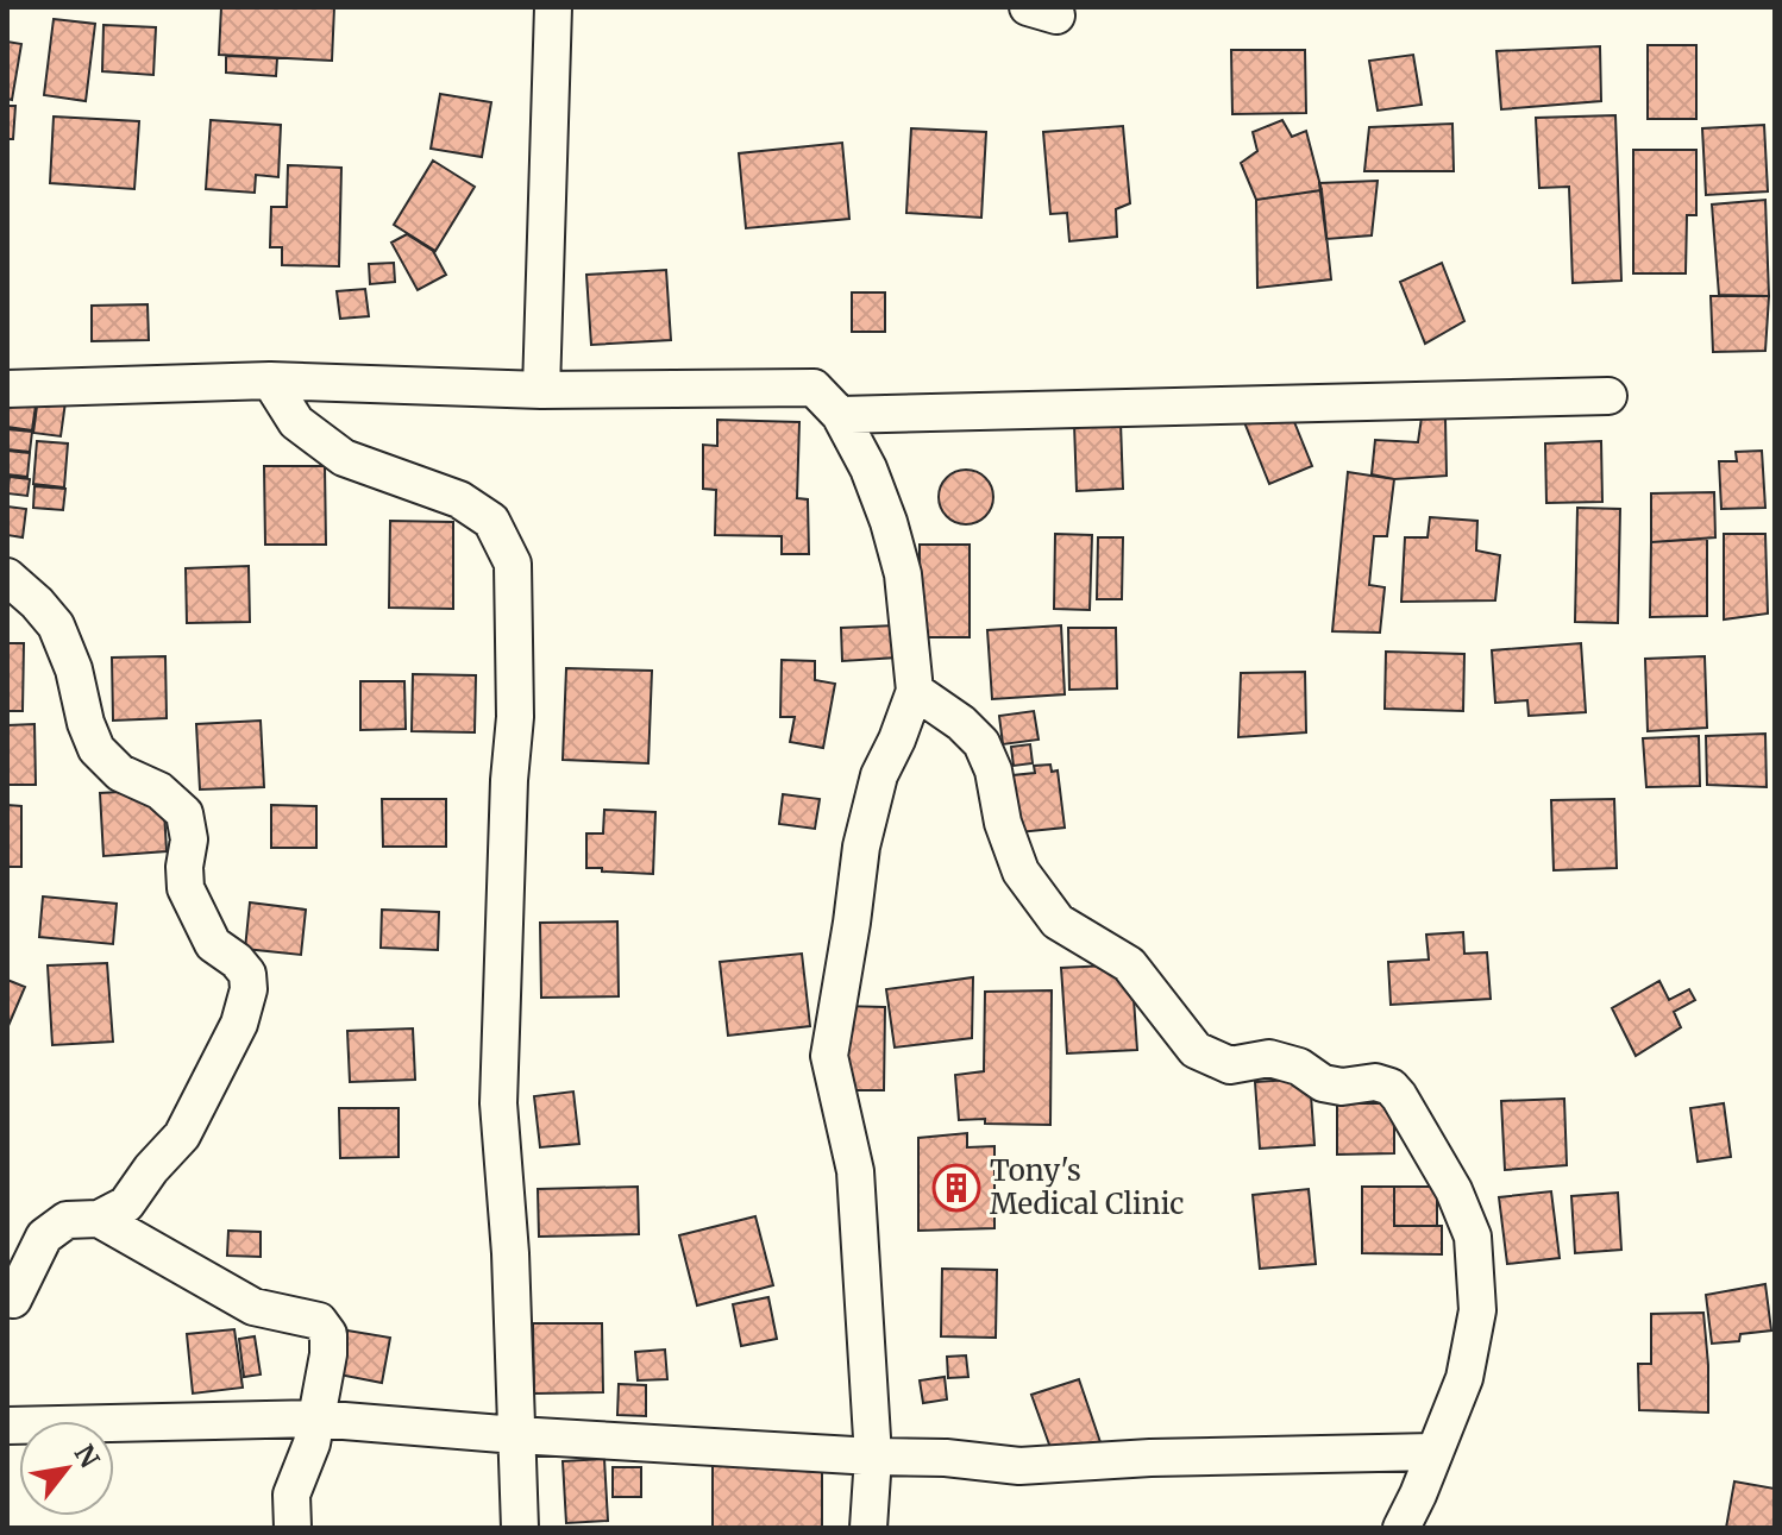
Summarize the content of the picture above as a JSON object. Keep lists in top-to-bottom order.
{
  "places": {
    "building": ["Tony's Medical Clinic"]
  },
  "north": "top right"
}
